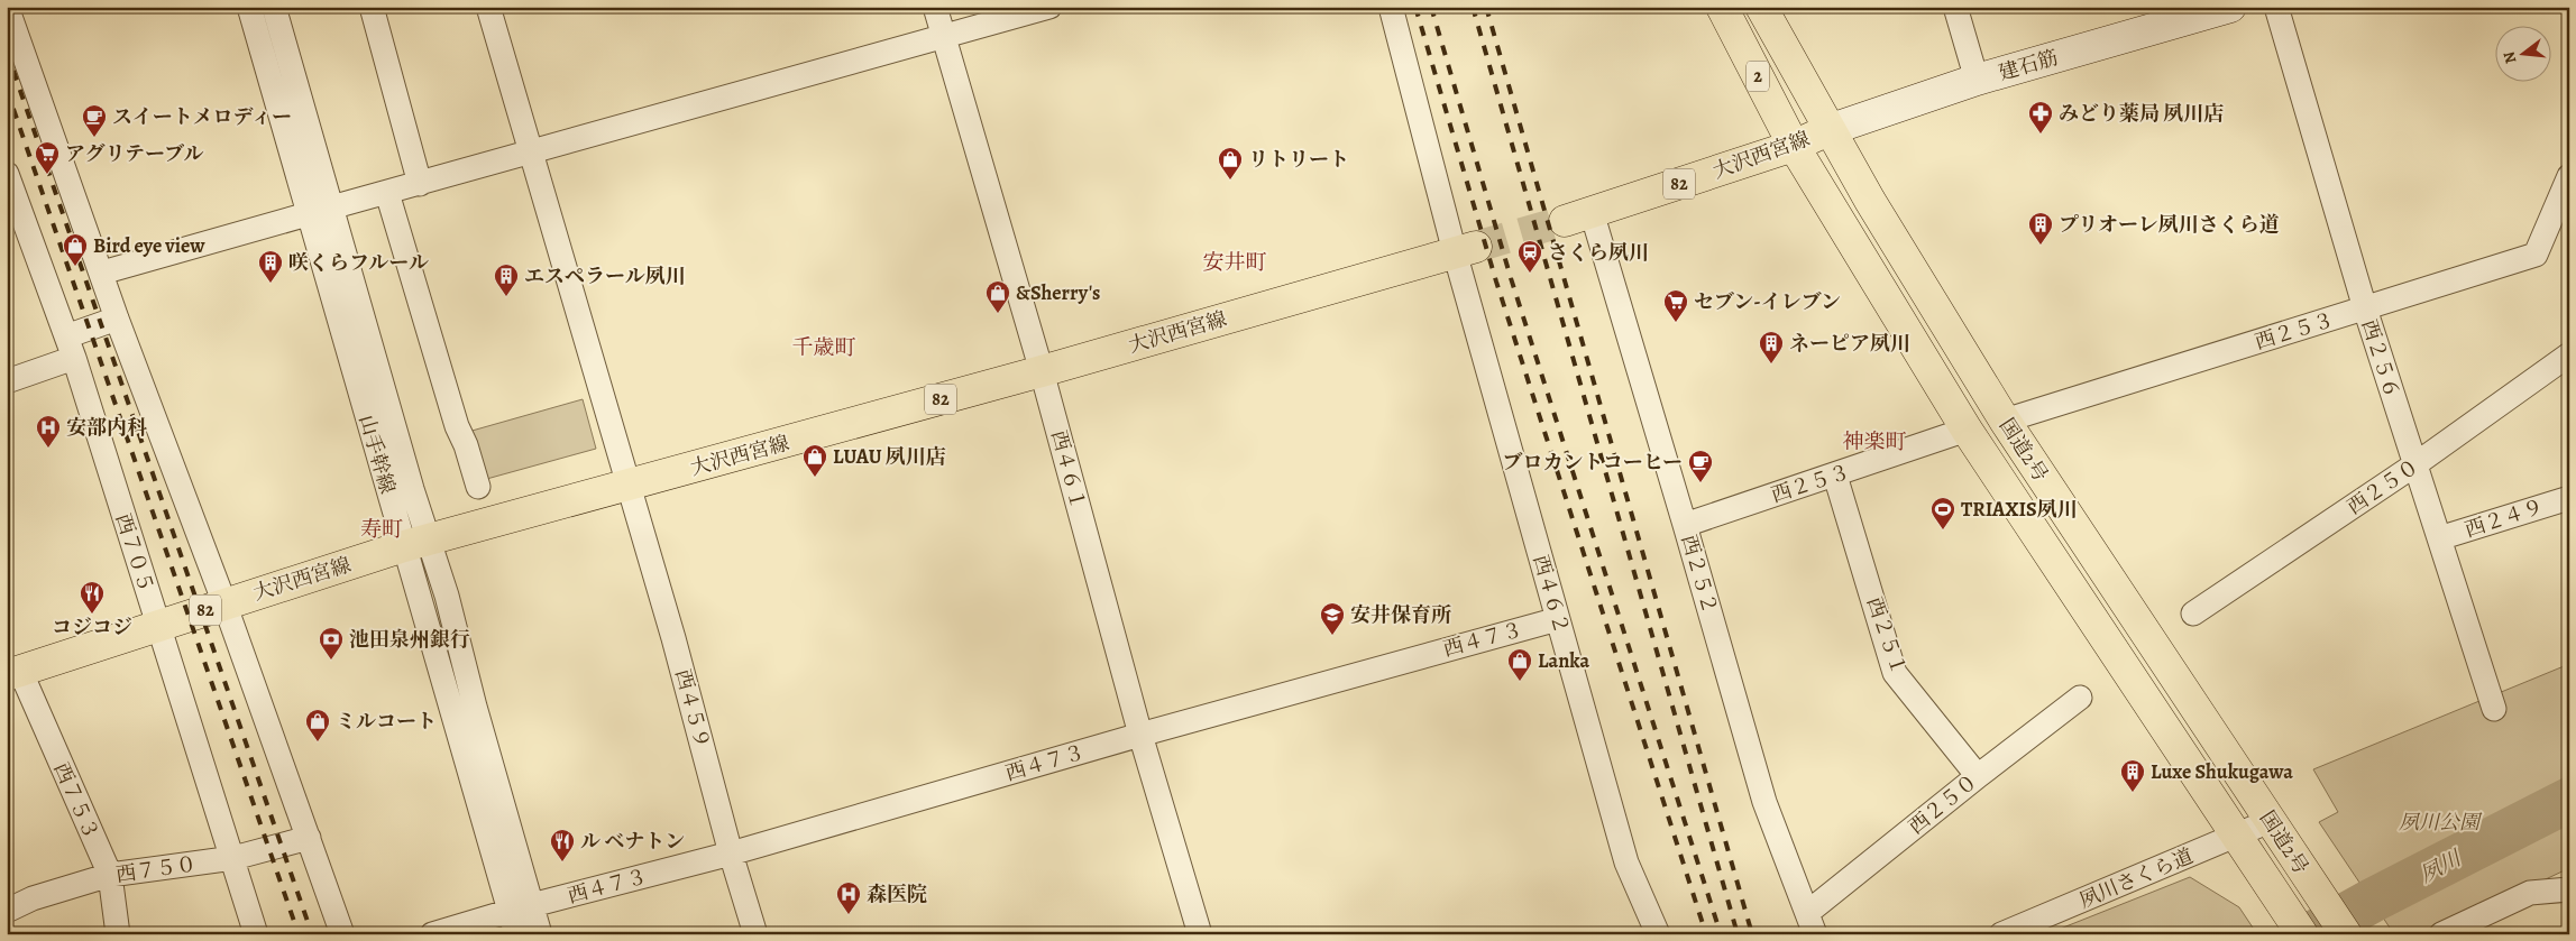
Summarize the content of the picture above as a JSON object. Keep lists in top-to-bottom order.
{
  "streets": {
    "main road": [
      "2",
      "大沢西宮線",
      "82",
      "国道2号"
    ],
    "street": [
      "建石筋",
      "西２５３",
      "西２５６",
      "山手幹線",
      "西４６１",
      "西２５０",
      "西２４９",
      "西７０５",
      "西２５２",
      "西４６２",
      "西２５１",
      "西４７３",
      "西４５９",
      "西７５３",
      "西７５０",
      "夙川さくら道"
    ]
  },
  "crossings": [
    ["建石筋", "大沢西宮線"],
    ["建石筋", "国道2号"],
    ["大沢西宮線", "国道2号"],
    ["大沢西宮線", "山手幹線"],
    ["大沢西宮線", "西４６１"],
    ["大沢西宮線", "西７０５"],
    ["大沢西宮線", "西２５２"],
    ["大沢西宮線", "西４６２"],
    ["大沢西宮線", "西４５９"],
    ["大沢西宮線", "西７５３"],
    ["西２５３", "西２５６"],
    ["西２５３", "国道2号"],
    ["西２５３", "西２５２"],
    ["西２５３", "西２５１"],
    ["西２５６", "西２５０"],
    ["西２５６", "西２４９"],
    ["国道2号", "夙川さくら道"],
    ["山手幹線", "西４７３"],
    ["西４６１", "西４７３"],
    ["西２５０", "西２５２"],
    ["西２５０", "西２５１"],
    ["西７０５", "西７５０"],
    ["西４６２", "西４７３"],
    ["西４７３", "西４５９"],
    ["西７５３", "西７５０"]
  ],
  "districts": [
    "安井町",
    "千歳町",
    "神楽町",
    "寿町"
  ],
  "water": ["夙川"],
  "parks": ["夙川公園"],
  "places": {
    "pharmacy": ["みどり薬局 夙川店"],
    "cafe": ["スイートメロディー", "ブロカントコーヒー"],
    "supermarket": ["アグリテーブル", "セブン-イレブン"],
    "shop": [
      "リトリート",
      "Bird eye view",
      "&Sherry's",
      "LUAU 夙川店",
      "Lanka",
      "ミルコート"
    ],
    "building": [
      "プリオーレ夙川さくら道",
      "咲くらフルール",
      "エスペラール夙川",
      "ネーピア夙川",
      "Luxe Shukugawa"
    ],
    "station": ["さくら夙川"],
    "hospital": ["安部内科", "森医院"],
    "sports": ["TRIAXIS夙川"],
    "restaurant": ["コジコジ", "ル ベナトン"],
    "school or university": ["安井保育所"],
    "bank": ["池田泉州銀行"]
  },
  "north": "left"
}
